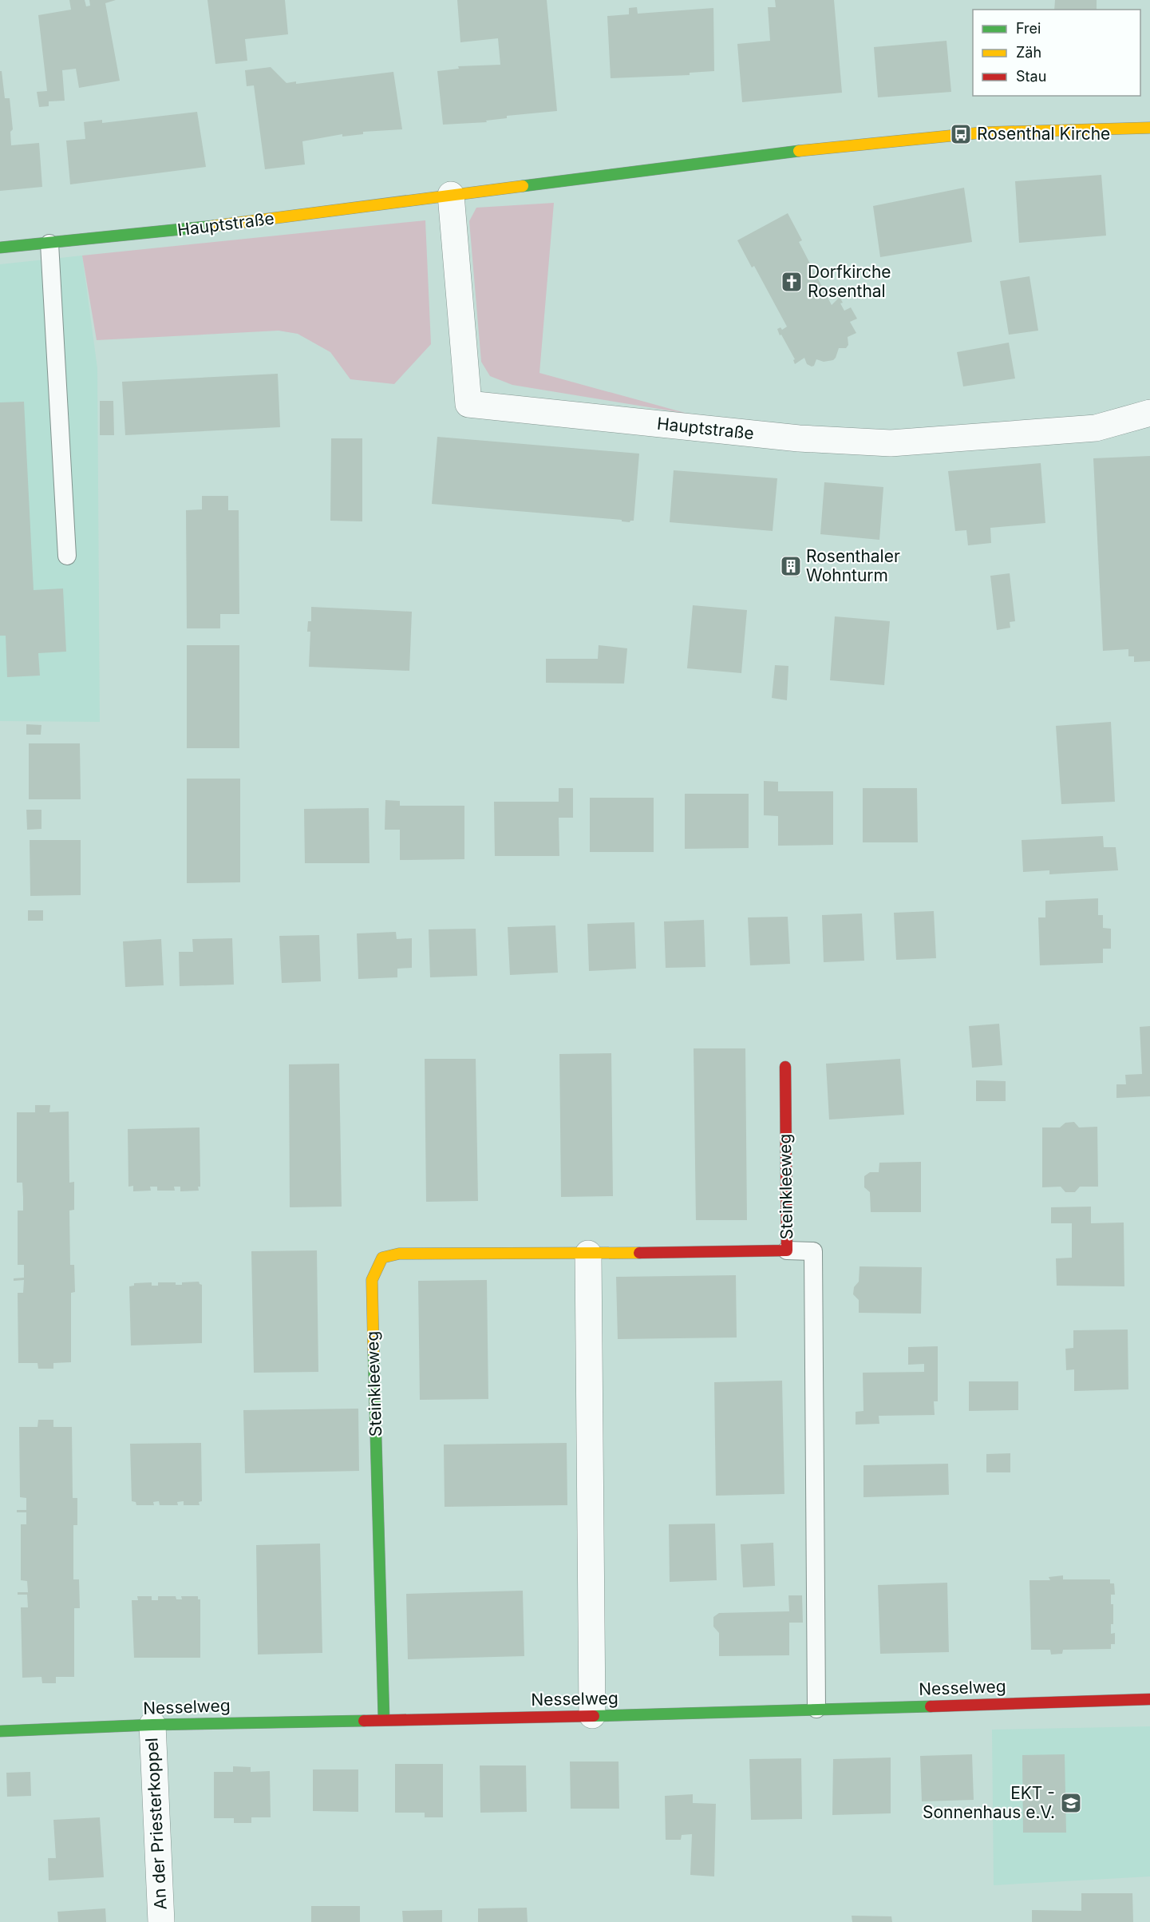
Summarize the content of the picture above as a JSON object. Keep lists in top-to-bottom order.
{
  "streets": {
    "street": [
      "Hauptstraße",
      "Steinkleeweg",
      "Nesselweg",
      "An der Priesterkoppel"
    ]
  },
  "crossings": [
    ["Steinkleeweg", "Nesselweg"],
    ["Nesselweg", "An der Priesterkoppel"]
  ],
  "places": {
    "bus stop": ["Rosenthal Kirche"],
    "church": ["Dorfkirche Rosenthal"],
    "building": ["Rosenthaler Wohnturm"],
    "school or university": ["EKT - Sonnenhaus e.V."]
  },
  "legend": ["Frei", "Zäh", "Stau"]
}
